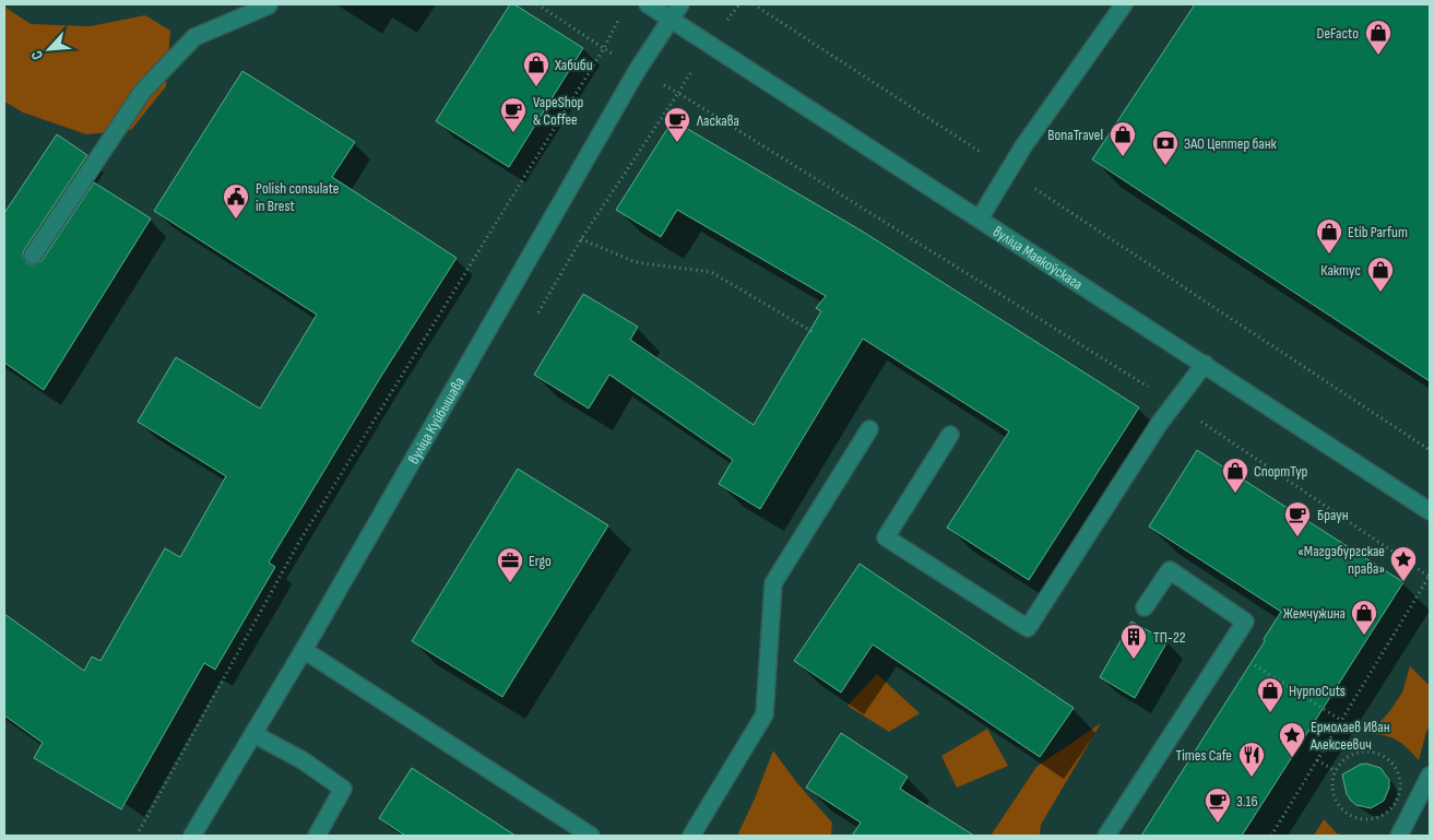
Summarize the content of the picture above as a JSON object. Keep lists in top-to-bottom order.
{
  "streets": {
    "street": ["вуліца Маякоўскага", "вуліца Куйбышава"]
  },
  "crossings": [
    ["вуліца Маякоўскага", "вуліца Куйбышава"]
  ],
  "places": {
    "shop": [
      "DeFacto",
      "Хабиби",
      "BonaTravel",
      "Etib Parfum",
      "Кактус",
      "СпортТур",
      "Жемчужина",
      "HypnoCuts"
    ],
    "cafe": [
      "VapeShop & Coffee",
      "Ласкава",
      "Браун",
      "3.16"
    ],
    "bank": ["ЗАО Цептер банк"],
    "public building": ["Polish consulate in Brest"],
    "place": ["«Магдэбургскае права»", "Ермолаев Иван Алексеевич"],
    "office": ["Ergo"],
    "building": ["ТП-22"],
    "restaurant": ["Times Cafe"]
  },
  "north": "bottom left"
}
